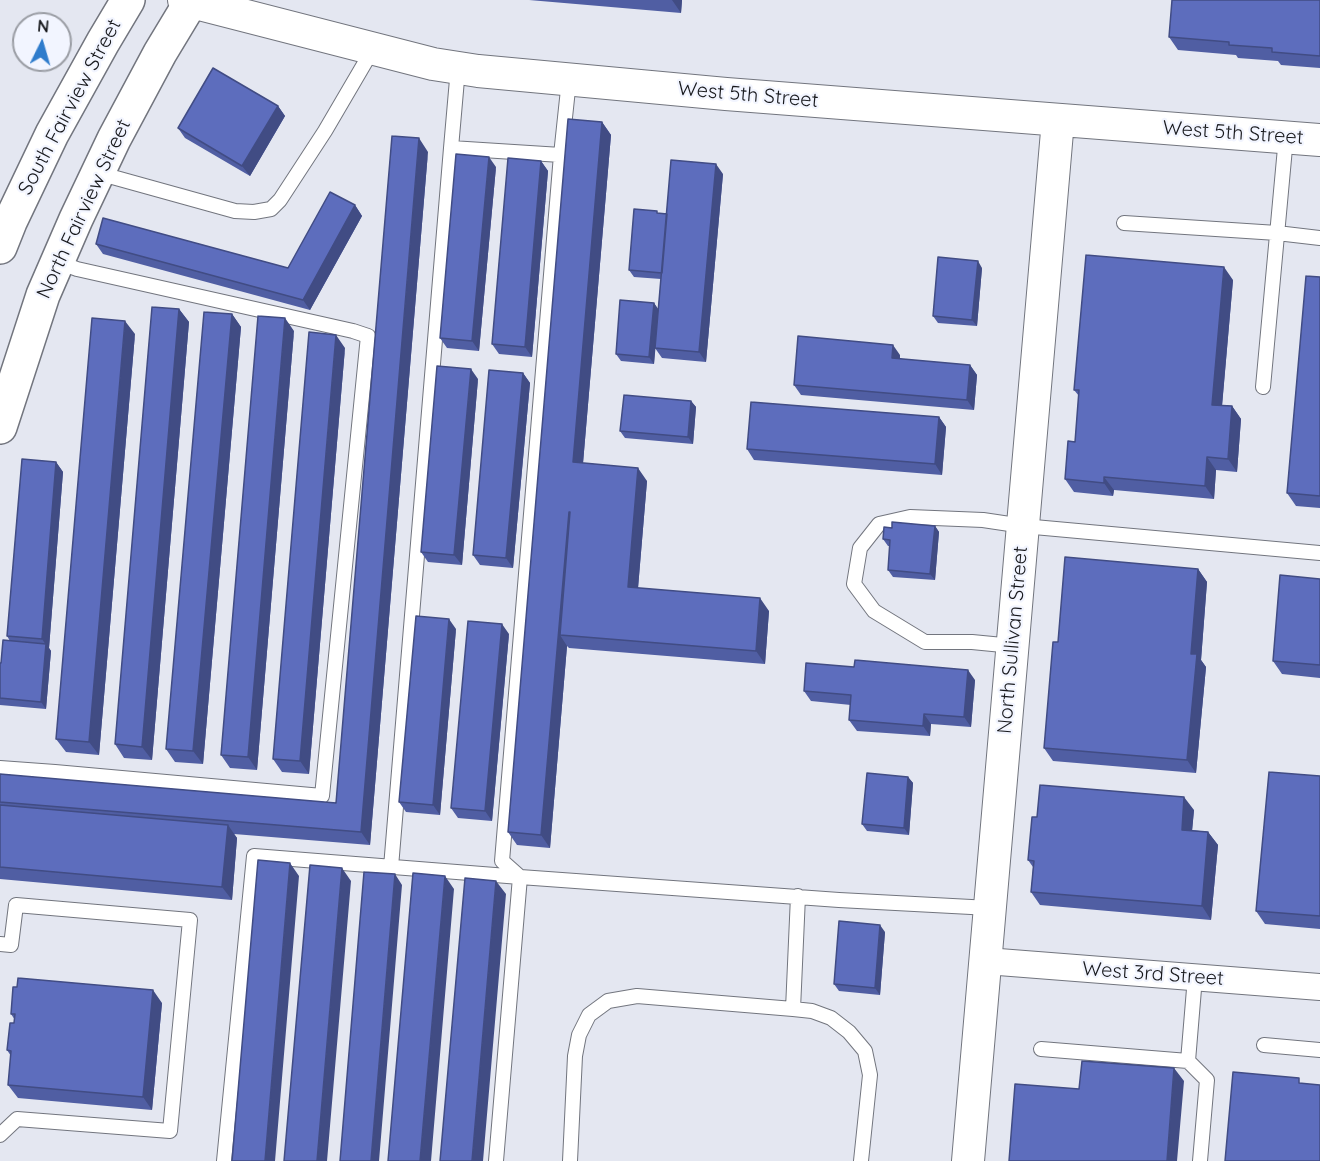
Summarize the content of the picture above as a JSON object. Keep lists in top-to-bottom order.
{
  "streets": {
    "main road": ["South Fairview Street", "North Fairview Street"],
    "street": ["West 5th Street", "North Sullivan Street", "West 3rd Street"]
  },
  "crossings": [
    ["West 5th Street", "North Fairview Street"],
    ["West 5th Street", "North Sullivan Street"],
    ["North Sullivan Street", "West 3rd Street"]
  ],
  "north": "top"
}
